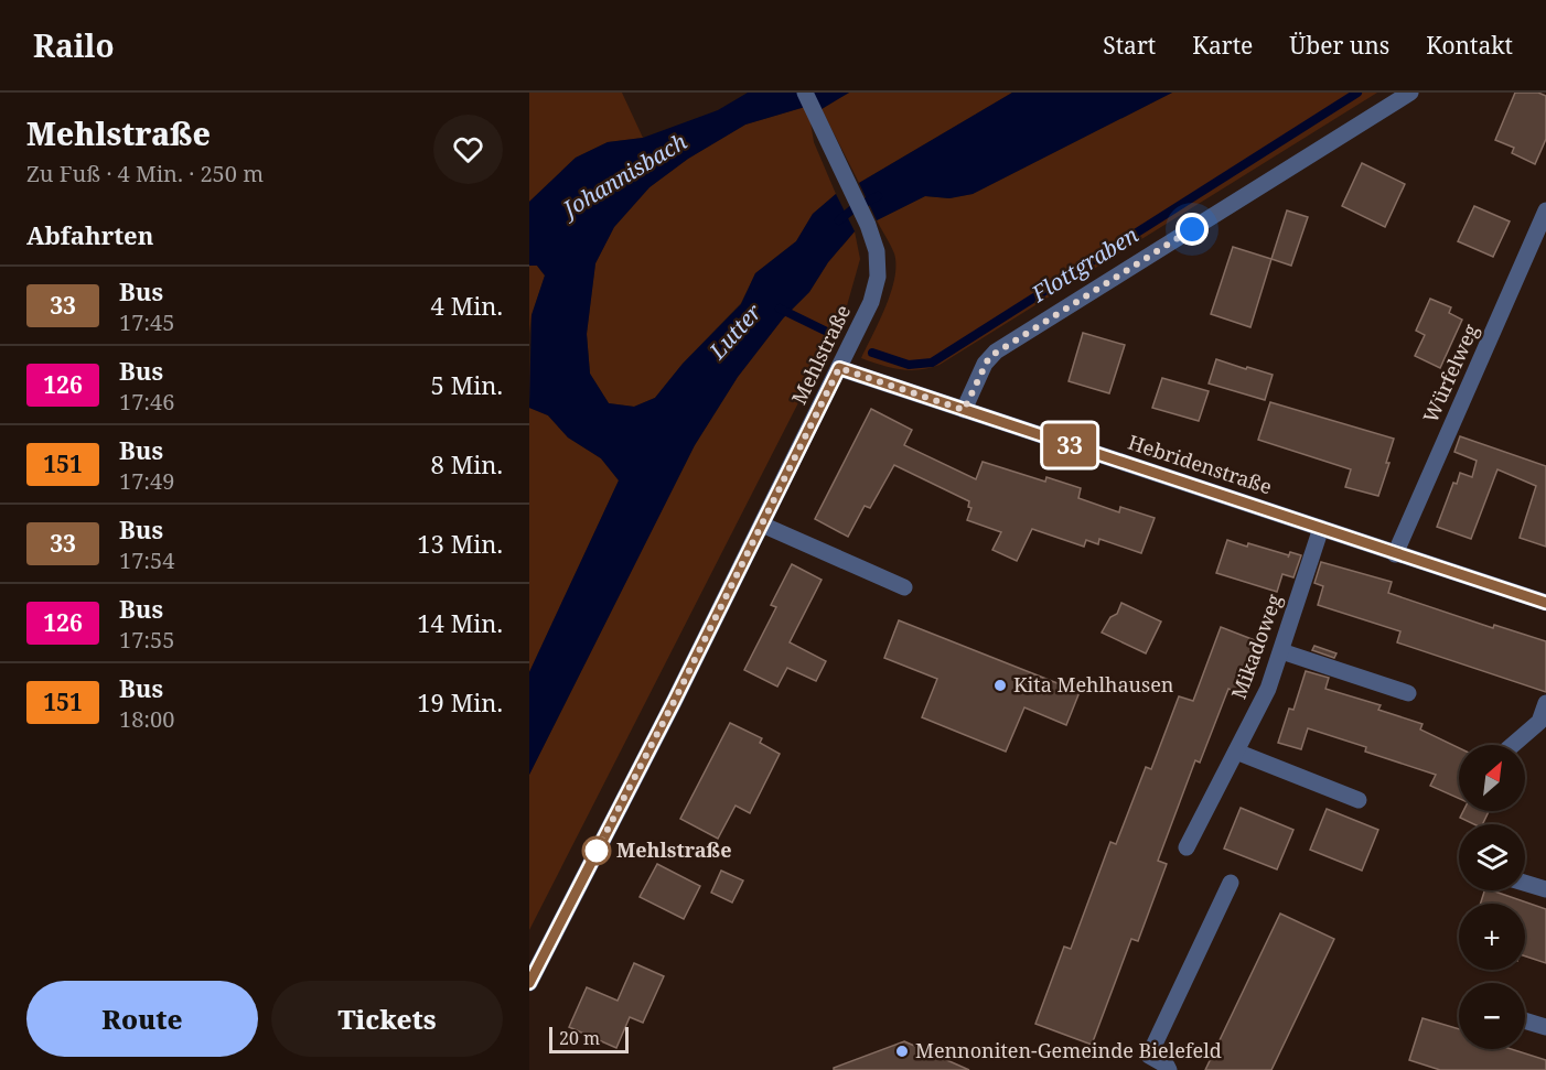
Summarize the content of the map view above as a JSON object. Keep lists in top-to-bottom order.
{
  "streets": {
    "street": [
      "Mehlstraße",
      "Würfelweg",
      "Hebridenstraße",
      "Mikadoweg"
    ]
  },
  "crossings": [
    ["Mehlstraße", "Hebridenstraße"],
    ["Würfelweg", "Hebridenstraße"],
    ["Hebridenstraße", "Mikadoweg"]
  ],
  "water": ["Johannisbach", "Flottgraben", "Lutter"],
  "places": ["Kita Mehlhausen", "Mehlstraße", "Mennoniten-Gemeinde Bielefeld"],
  "lines": ["bus line 33"],
  "scale_bar": "20 m",
  "north": "top right",
  "page": {
    "header": "Railo",
    "nav": [
      "Start",
      "Karte",
      "Über uns",
      "Kontakt"
    ],
    "heading": [
      ["Mehlstraße", "Zu Fuß · 4 Min. · 250 m"],
      "Abfahrten"
    ],
    "on_map": "33",
    "list": [
      {
        "mark": "33",
        "name": "Bus",
        "note": "17:45",
        "value": "4 Min."
      },
      {
        "mark": "126",
        "name": "Bus",
        "note": "17:46",
        "value": "5 Min."
      },
      {
        "mark": "151",
        "name": "Bus",
        "note": "17:49",
        "value": "8 Min."
      },
      {
        "mark": "33",
        "name": "Bus",
        "note": "17:54",
        "value": "13 Min."
      },
      {
        "mark": "126",
        "name": "Bus",
        "note": "17:55",
        "value": "14 Min."
      },
      {
        "mark": "151",
        "name": "Bus",
        "note": "18:00",
        "value": "19 Min."
      }
    ],
    "map_buttons": ["+", "−"],
    "buttons": ["Route", "Tickets"],
    "scale": "20 m"
  }
}
